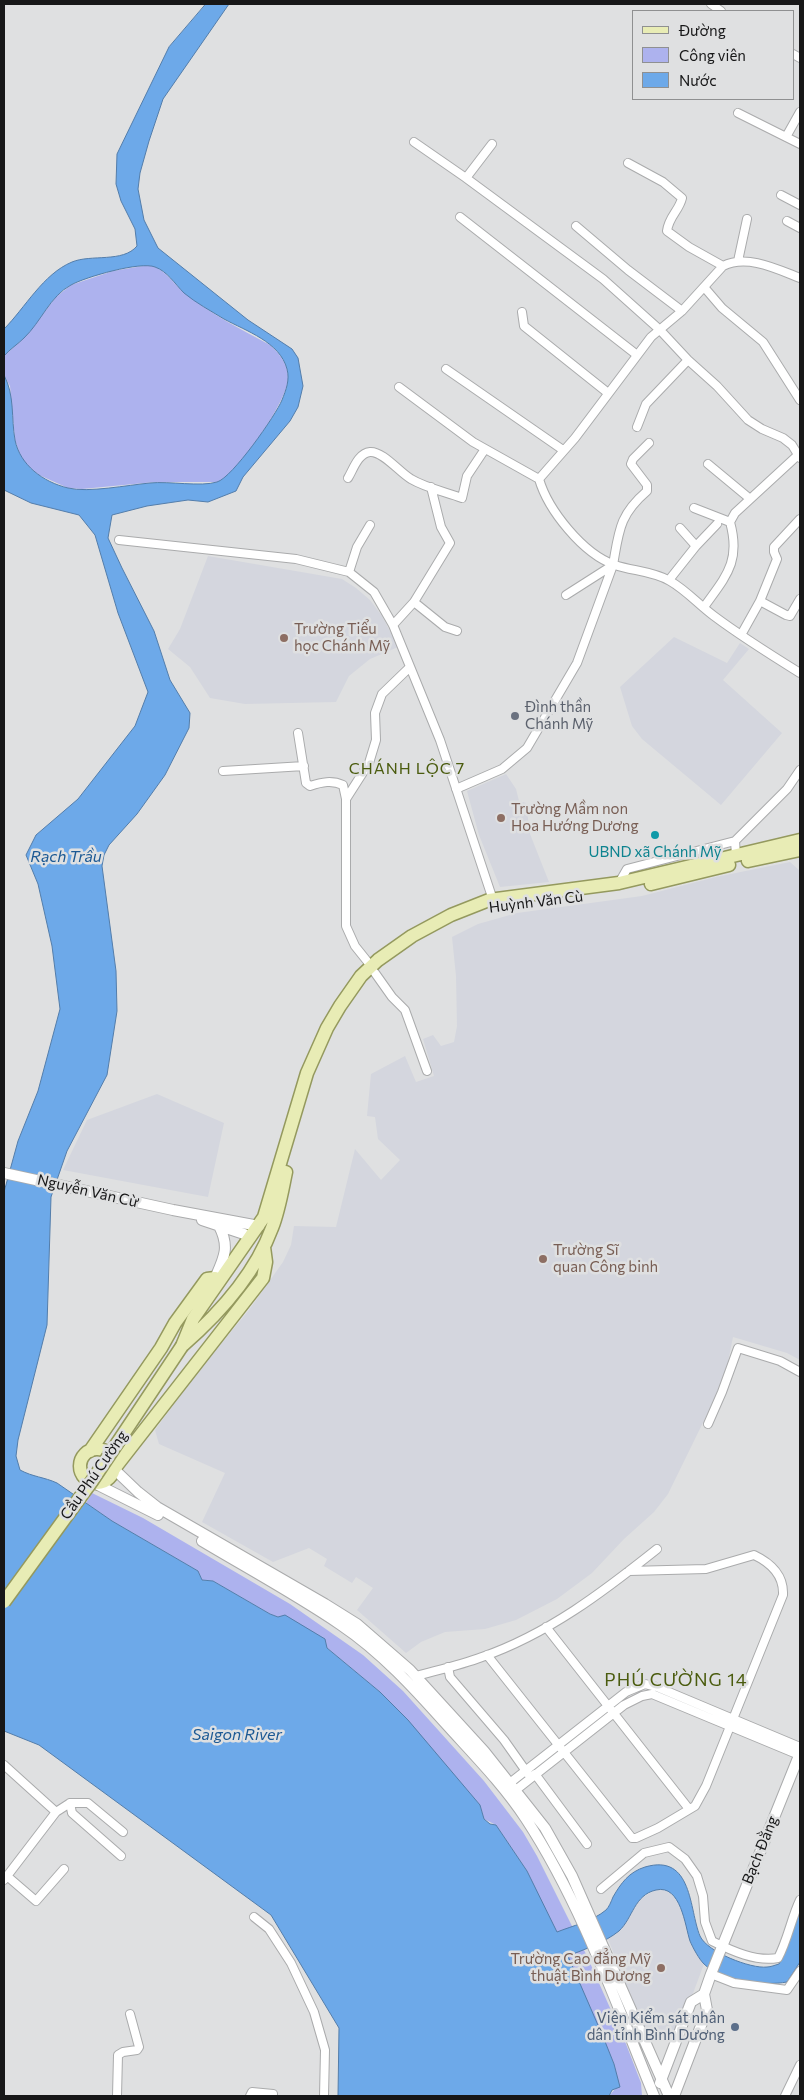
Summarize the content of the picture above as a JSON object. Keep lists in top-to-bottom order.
{
  "streets": {
    "main road": ["Cầu Phú Cường"],
    "street": ["Nguyễn Văn Cừ", "Bạch Đằng"]
  },
  "districts": ["CHÁNH LỘC 7", "PHÚ CƯỜNG 14"],
  "water": ["Rạch Trầu", "Saigon River"],
  "places": [
    "Trường Tiểu học Chánh Mỹ",
    "Đình thần Chánh Mỹ",
    "Trường Mầm non Hoa Hướng Dương",
    "UBND xã Chánh Mỹ",
    "Trường Sĩ quan Công binh",
    "Trường Cao đẳng Mỹ thuật Bình Dương",
    "Viện Kiểm sát nhân dân tỉnh Bình Dương"
  ],
  "legend": ["Đường", "Công viên", "Nước"]
}
